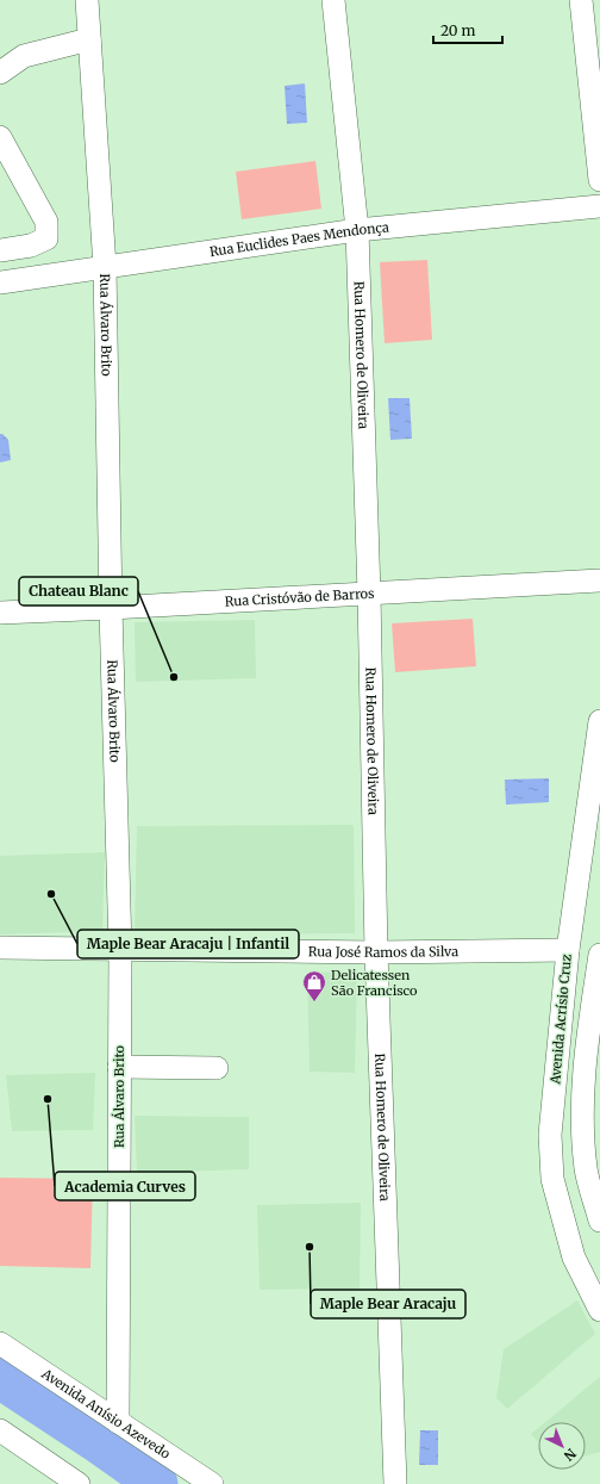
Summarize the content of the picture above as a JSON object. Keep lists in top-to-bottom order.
{
  "streets": {
    "street": [
      "Rua Euclides Paes Mendonça",
      "Rua Álvaro Brito",
      "Rua Homero de Oliveira",
      "Rua Cristóvão de Barros",
      "Rua José Ramos da Silva",
      "Avenida Acrísio Cruz",
      "Avenida Anísio Azevedo"
    ]
  },
  "crossings": [
    ["Rua Euclides Paes Mendonça", "Rua Álvaro Brito"],
    ["Rua Euclides Paes Mendonça", "Rua Homero de Oliveira"],
    ["Rua Álvaro Brito", "Rua Cristóvão de Barros"],
    ["Rua Álvaro Brito", "Rua José Ramos da Silva"],
    ["Rua Álvaro Brito", "Avenida Anísio Azevedo"],
    ["Rua Homero de Oliveira", "Rua Cristóvão de Barros"],
    ["Rua Homero de Oliveira", "Rua José Ramos da Silva"],
    ["Rua José Ramos da Silva", "Avenida Acrísio Cruz"]
  ],
  "places": {
    "other": [
      "Chateau Blanc",
      "Maple Bear Aracaju | Infantil",
      "Academia Curves",
      "Maple Bear Aracaju"
    ],
    "shop": ["Delicatessen São Francisco"]
  },
  "scale_bar": "20 m",
  "north": "bottom right"
}
